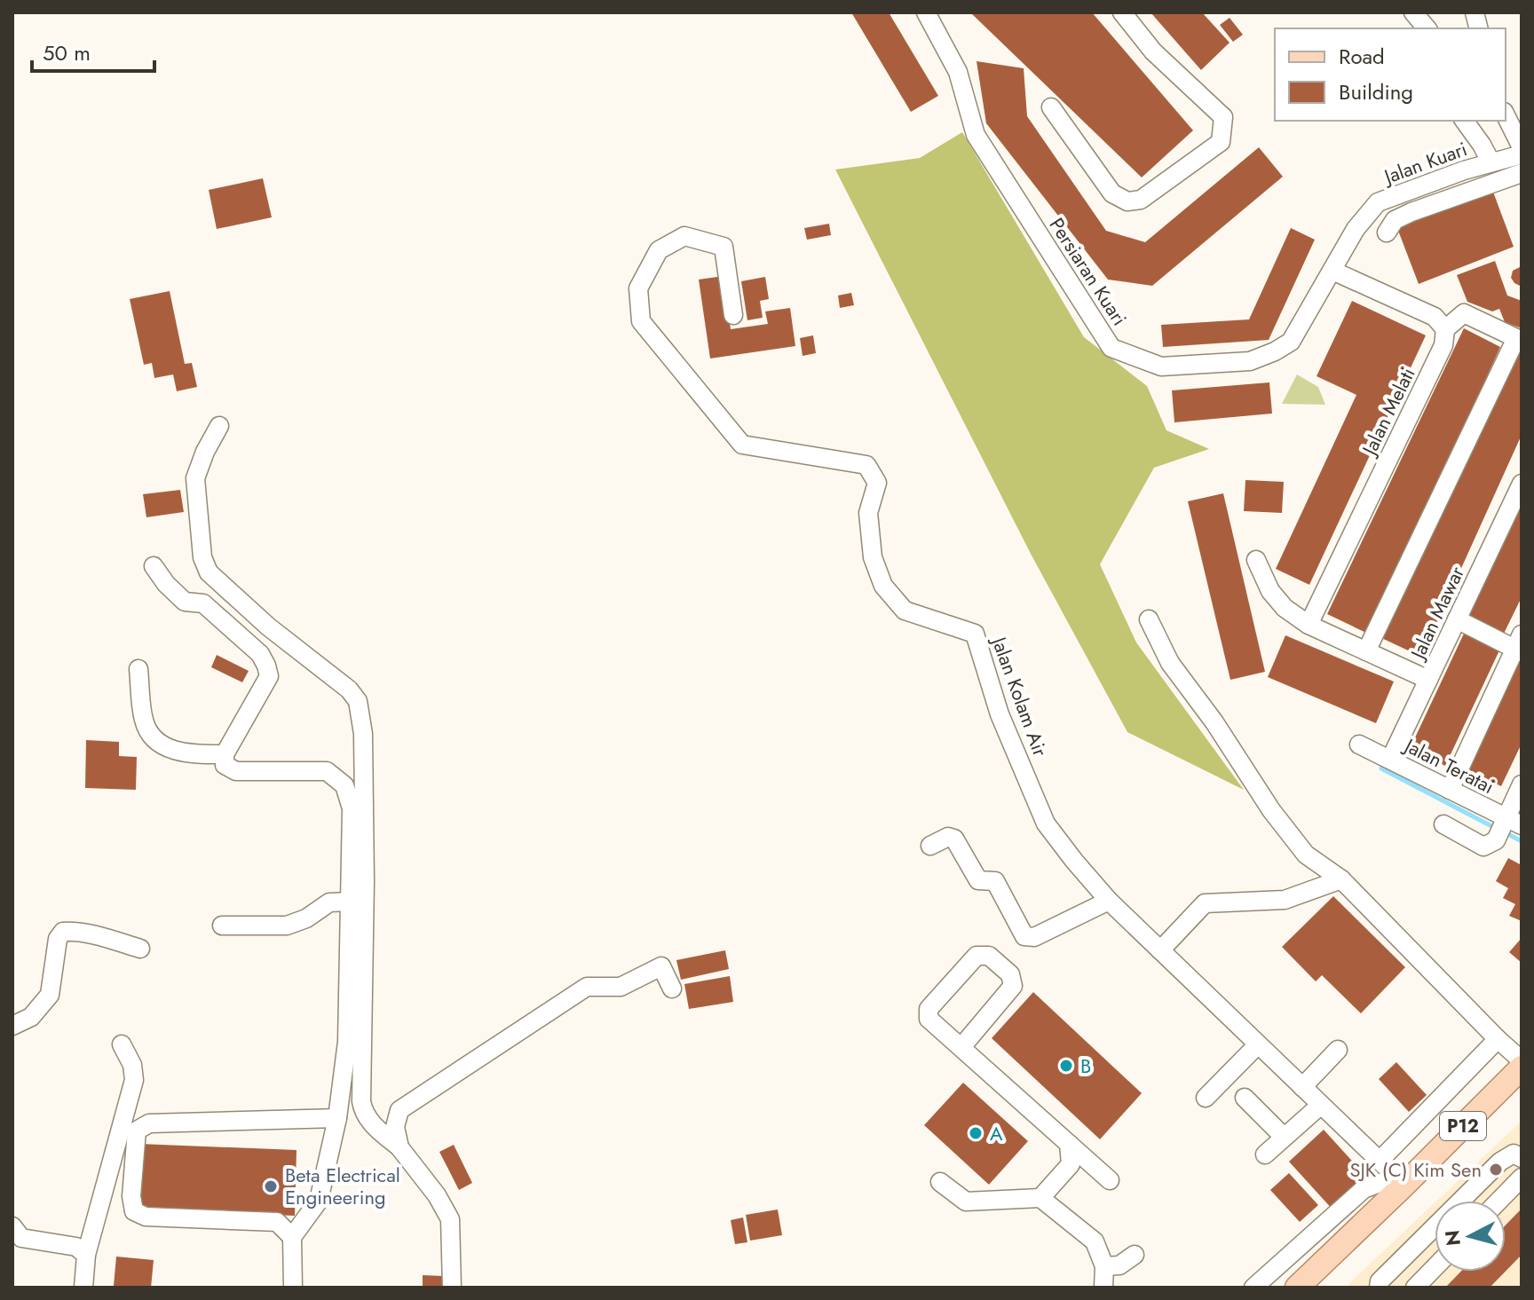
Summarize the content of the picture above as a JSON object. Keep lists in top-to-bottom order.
{
  "streets": {
    "main road": ["P12"],
    "street": [
      "Jalan Kuari",
      "Persiaran Kuari",
      "Jalan Melati",
      "Jalan Mawar",
      "Jalan Kolam Air",
      "Jalan Teratai"
    ]
  },
  "crossings": [
    ["Jalan Kuari", "Persiaran Kuari"],
    ["Jalan Mawar", "Jalan Teratai"],
    ["Jalan Kolam Air", "P12"]
  ],
  "places": [
    "B",
    "A",
    "SJK (C) Kim Sen",
    "Beta Electrical Engineering"
  ],
  "legend": ["Road", "Building"],
  "scale_bar": "50 m",
  "north": "left"
}
